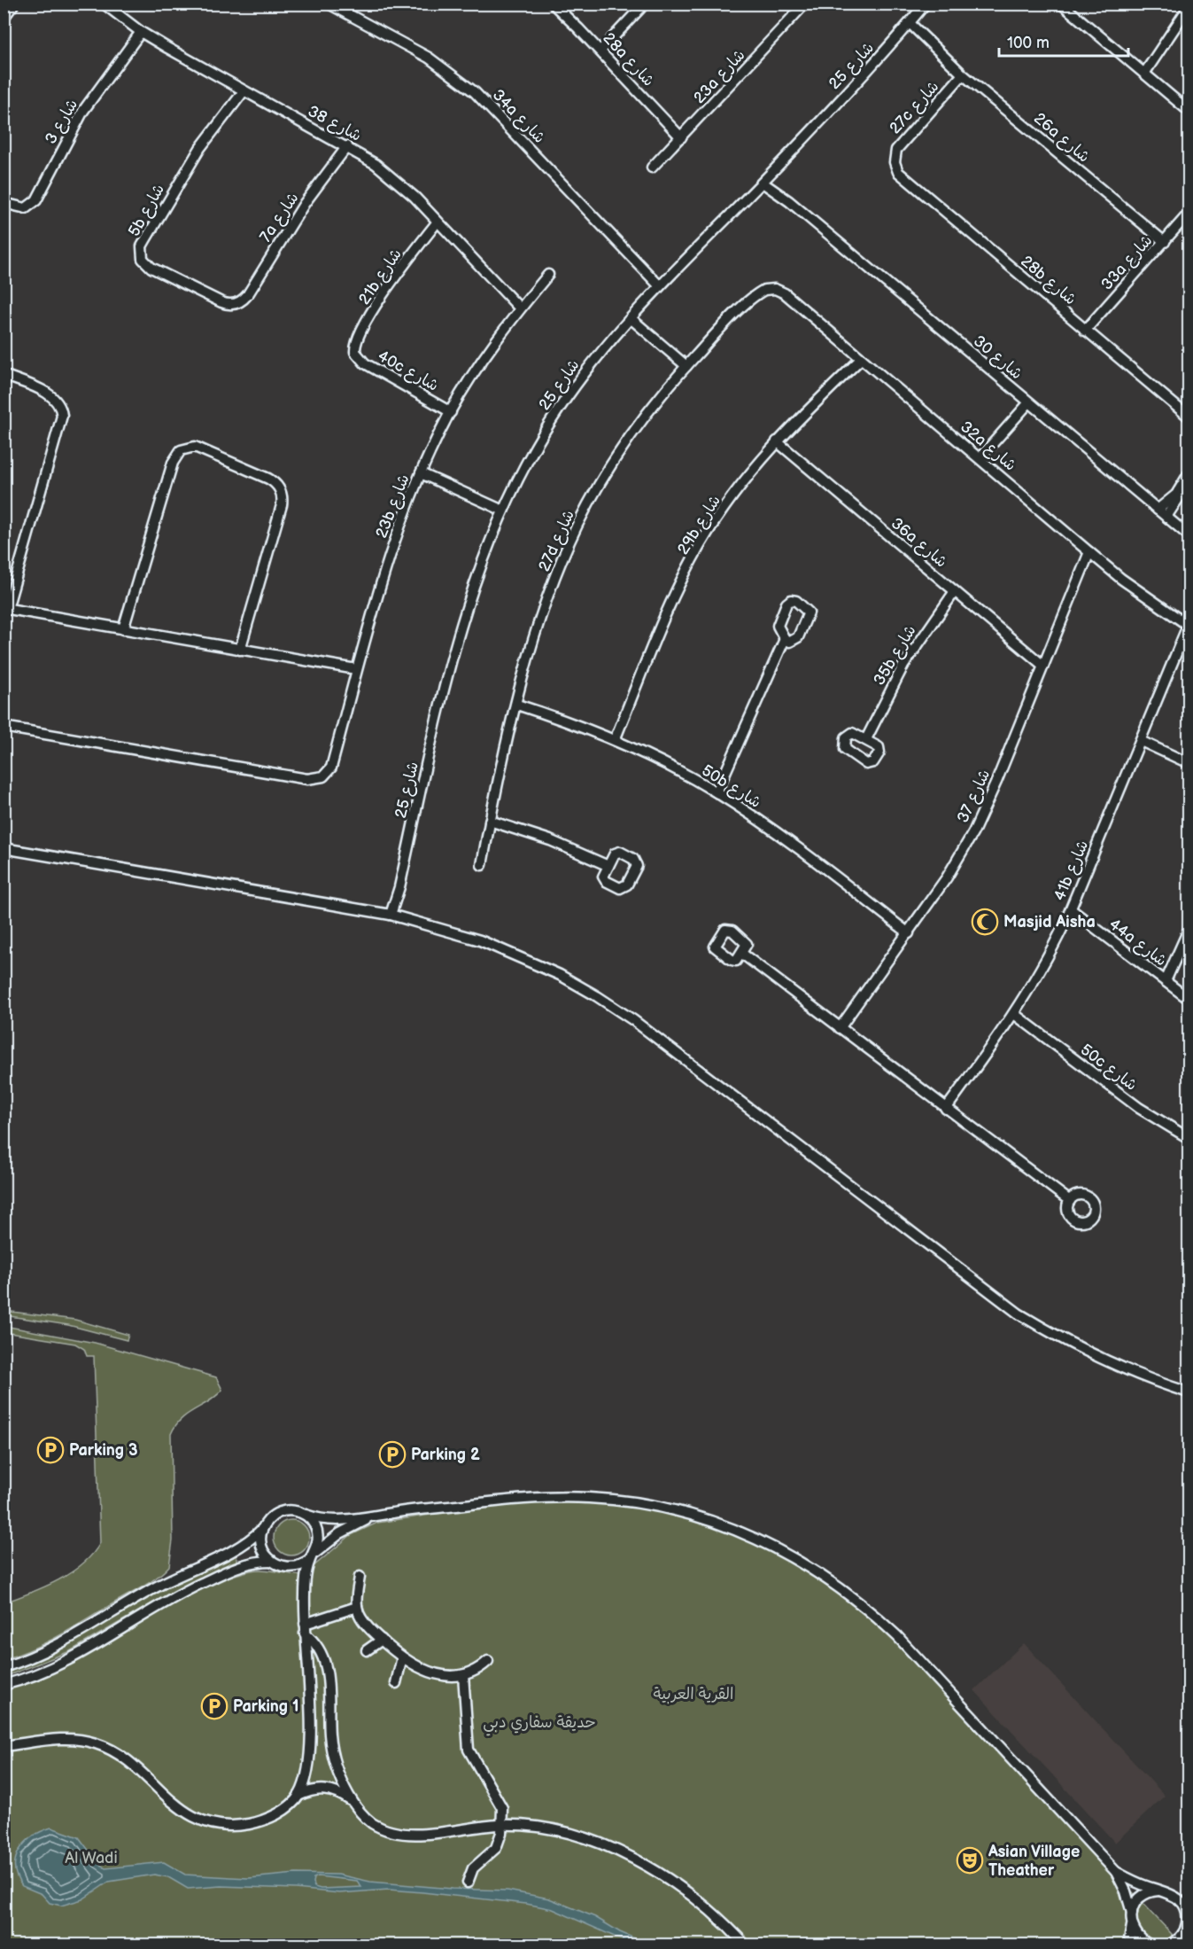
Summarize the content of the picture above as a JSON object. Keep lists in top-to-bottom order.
{
  "streets": {
    "street": [
      "28a شارع",
      "شارع 25",
      "23a شارع",
      "27c شارع",
      "34a شارع",
      "شارع 3",
      "شارع 38",
      "26a شارع",
      "5b شارع",
      "7a شارع",
      "33a شارع",
      "21b شارع",
      "28b شارع",
      "شارع 30",
      "40c شارع",
      "32a شارع",
      "23b شارع",
      "29b شارع",
      "27d شارع",
      "36a شارع",
      "35b شارع",
      "50b شارع",
      "شارع 37",
      "41b شارع",
      "44a شارع",
      "50c شارع"
    ]
  },
  "crossings": [
    ["28a شارع", "23a شارع"],
    ["شارع 25", "34a شارع"],
    ["شارع 25", "26a شارع"],
    ["شارع 25", "شارع 30"],
    ["27c شارع", "26a شارع"],
    ["27c شارع", "28b شارع"],
    ["شارع 3", "شارع 38"],
    ["شارع 38", "5b شارع"],
    ["شارع 38", "7a شارع"],
    ["شارع 38", "21b شارع"],
    ["شارع 38", "23b شارع"],
    ["26a شارع", "33a شارع"],
    ["5b شارع", "7a شارع"],
    ["33a شارع", "28b شارع"],
    ["21b شارع", "40c شارع"],
    ["40c شارع", "23b شارع"],
    ["32a شارع", "29b شارع"],
    ["32a شارع", "27d شارع"],
    ["32a شارع", "شارع 37"],
    ["32a شارع", "41b شارع"],
    ["29b شارع", "36a شارع"],
    ["29b شارع", "50b شارع"],
    ["27d شارع", "50b شارع"],
    ["36a شارع", "35b شارع"],
    ["36a شارع", "شارع 37"],
    ["50b شارع", "شارع 37"],
    ["41b شارع", "44a شارع"],
    ["41b شارع", "50c شارع"]
  ],
  "parks": ["القرية العربية", "حديقة سفاري دبي", "Al Wadi"],
  "places": {
    "mosque": ["Masjid Aisha"],
    "parking": ["Parking 3", "Parking 2", "Parking 1"],
    "theatre": ["Asian Village Theather"]
  },
  "scale_bar": "100 m"
}
